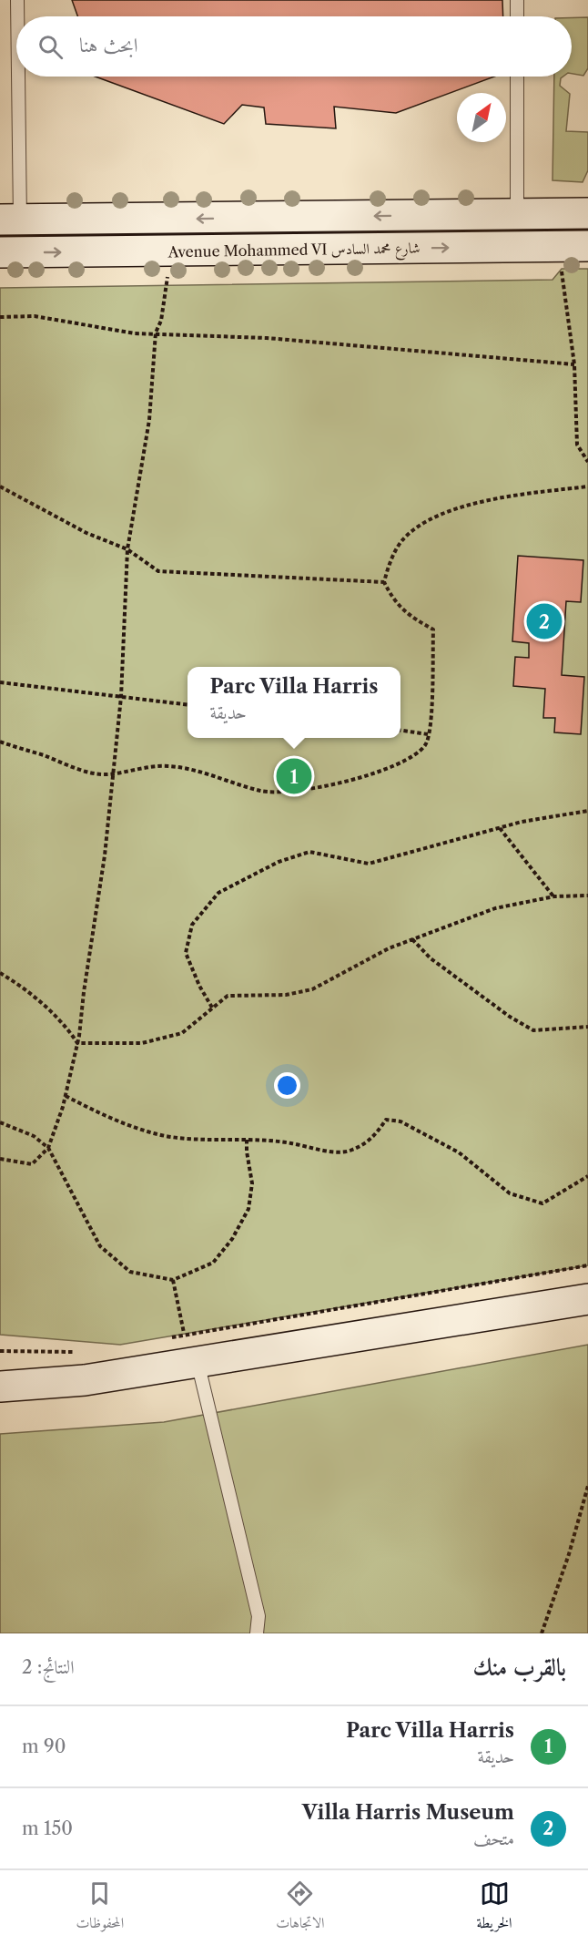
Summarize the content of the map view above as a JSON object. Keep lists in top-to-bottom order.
{
  "streets": {
    "main road": ["Avenue Mohammed VI شارع محمد السادس"]
  },
  "north": "top right",
  "page": {
    "search": "ابحث هنا",
    "pins": ["2", "1"],
    "popup": ["Parc Villa Harris", "حديقة"],
    "heading": ["بالقرب منك", "النتائج: 2"],
    "list": [
      {
        "mark": "1",
        "name": "Parc Villa Harris",
        "note": "حديقة",
        "value": "90 m"
      },
      {
        "mark": "2",
        "name": "Villa Harris Museum",
        "note": "متحف",
        "value": "150 m"
      }
    ],
    "nav": ["الخريطة", "الاتجاهات", "المحفوظات"]
  }
}
